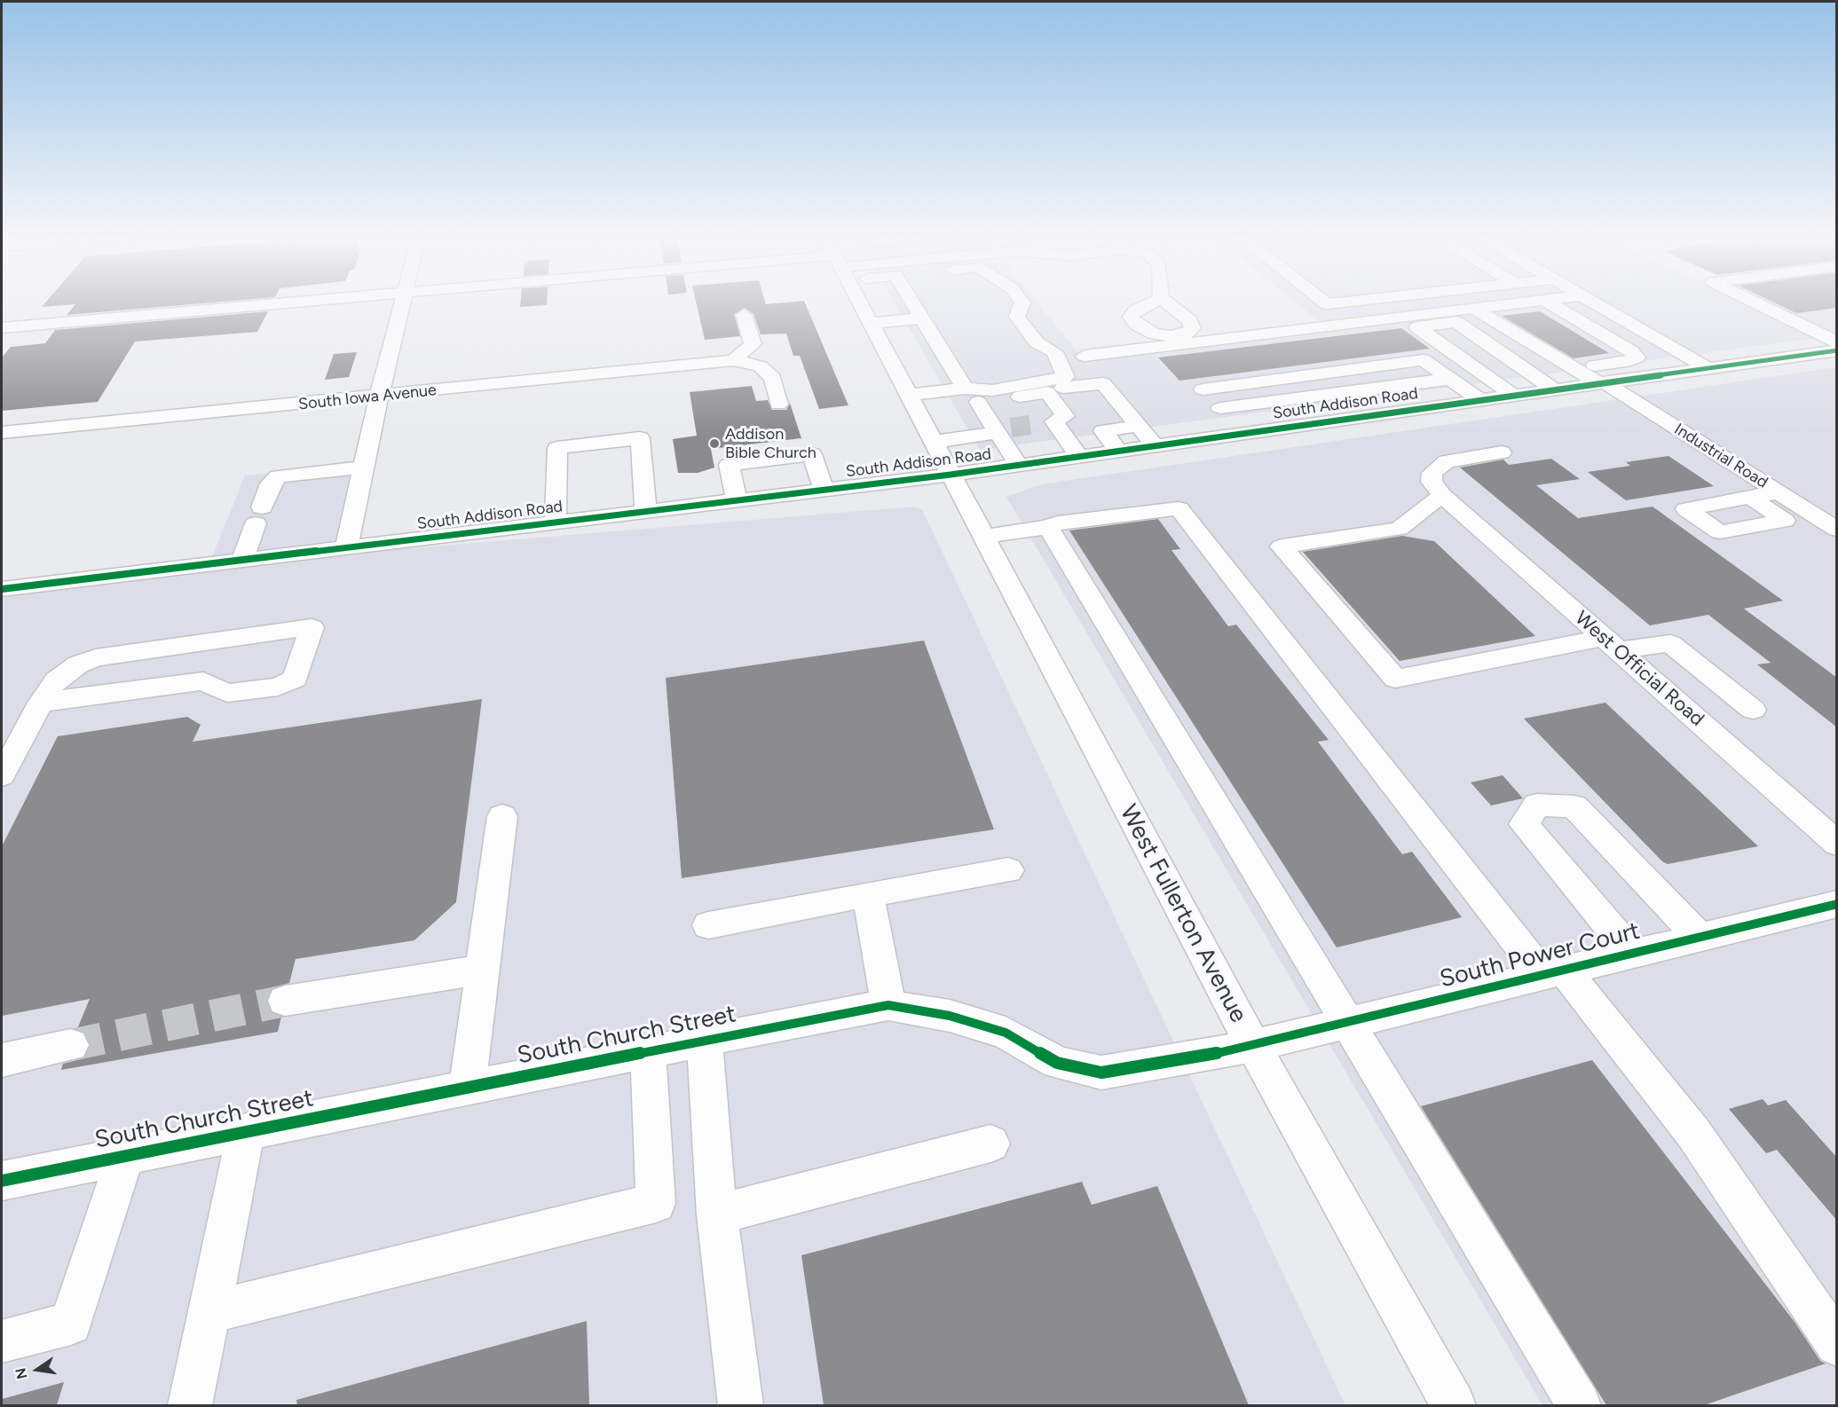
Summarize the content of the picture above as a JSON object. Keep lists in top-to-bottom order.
{
  "streets": {
    "street": [
      "South Iowa Avenue",
      "South Addison Road",
      "Industrial Road",
      "West Official Road",
      "West Fullerton Avenue",
      "South Power Court",
      "South Church Street"
    ]
  },
  "crossings": [
    ["South Addison Road", "Industrial Road"],
    ["South Addison Road", "West Fullerton Avenue"],
    ["West Fullerton Avenue", "South Power Court"],
    ["West Fullerton Avenue", "South Church Street"],
    ["South Power Court", "South Church Street"]
  ],
  "places": ["Addison Bible Church"],
  "north": "left"
}
